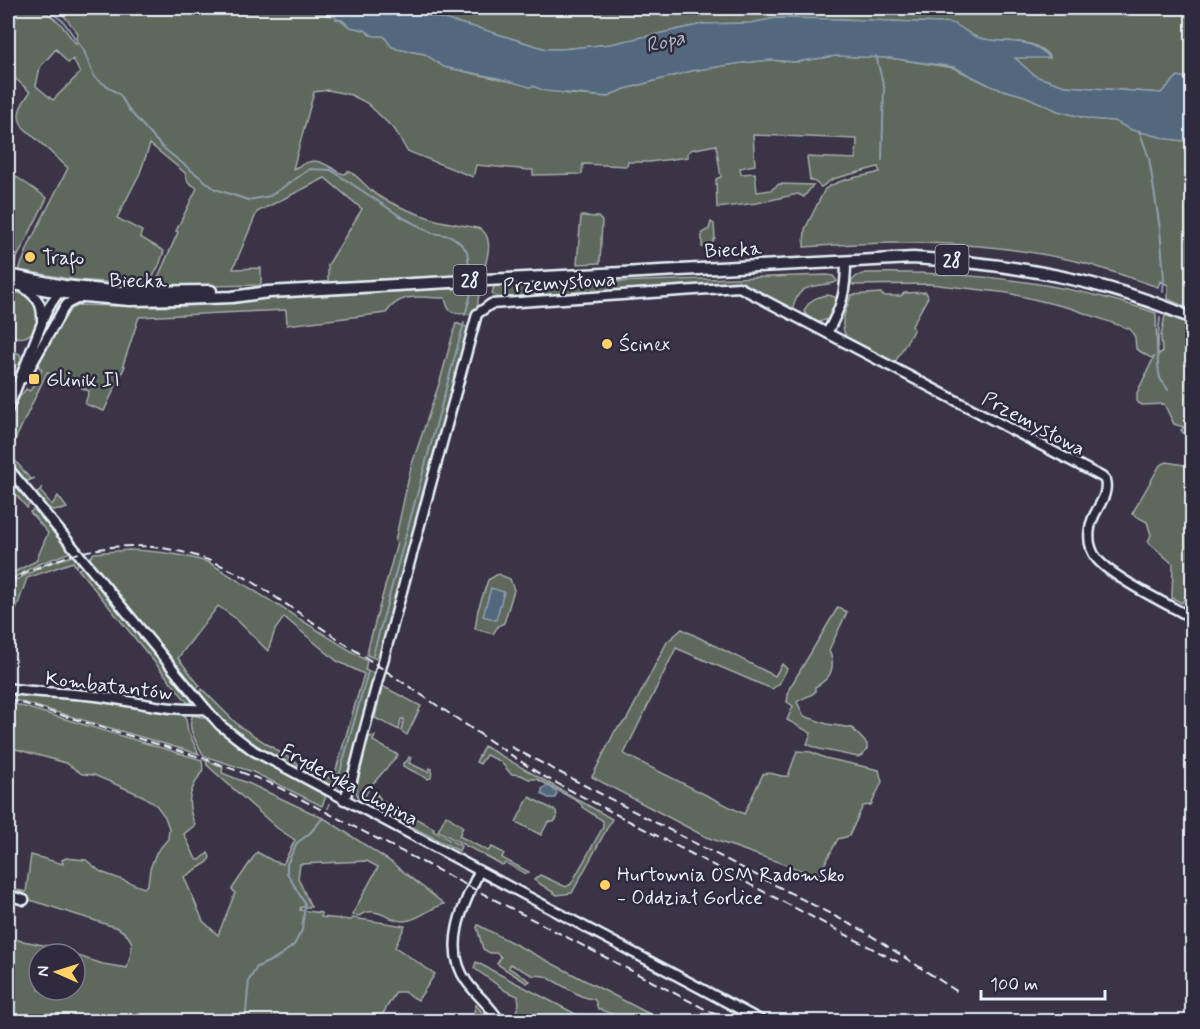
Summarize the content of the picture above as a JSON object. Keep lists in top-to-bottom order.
{
  "streets": {
    "main road": ["Biecka", "28"],
    "street": ["Przemysłowa", "Kombatantów", "Fryderyka Chopina"]
  },
  "crossings": [
    ["Przemysłowa", "Fryderyka Chopina"],
    ["Kombatantów", "Fryderyka Chopina"]
  ],
  "water": ["Ropa"],
  "places": {
    "other": ["Trafo", "Ścinex", "Hurtownia OSM Radomsko - Oddział Gorlice"],
    "transit": ["Glinik II"]
  },
  "scale_bar": "100 m",
  "north": "left"
}
